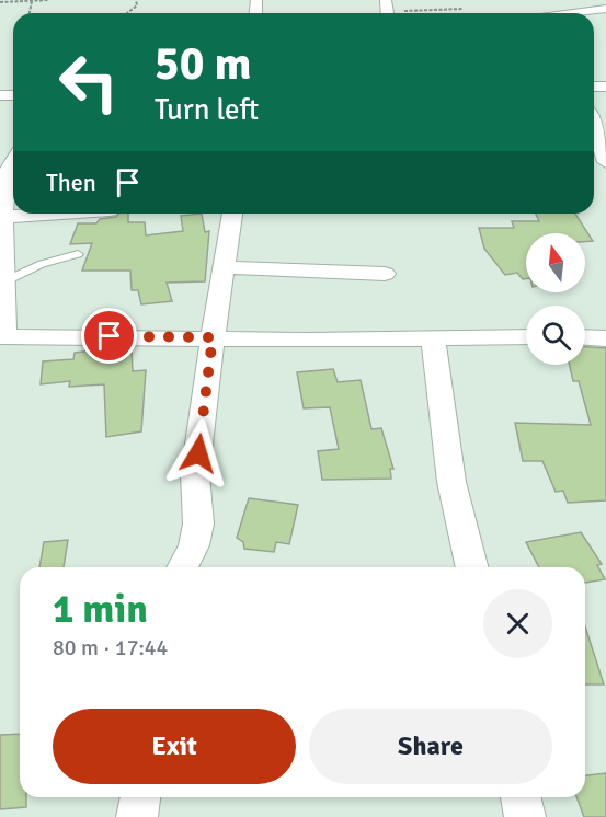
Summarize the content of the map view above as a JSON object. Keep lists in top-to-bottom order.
{
  "north": "top",
  "page": {
    "turn": ["50 m", "Turn left"],
    "then": "Then",
    "heading": ["1 min", "80 m · 17:44"],
    "buttons": ["Exit", "Share"]
  }
}
